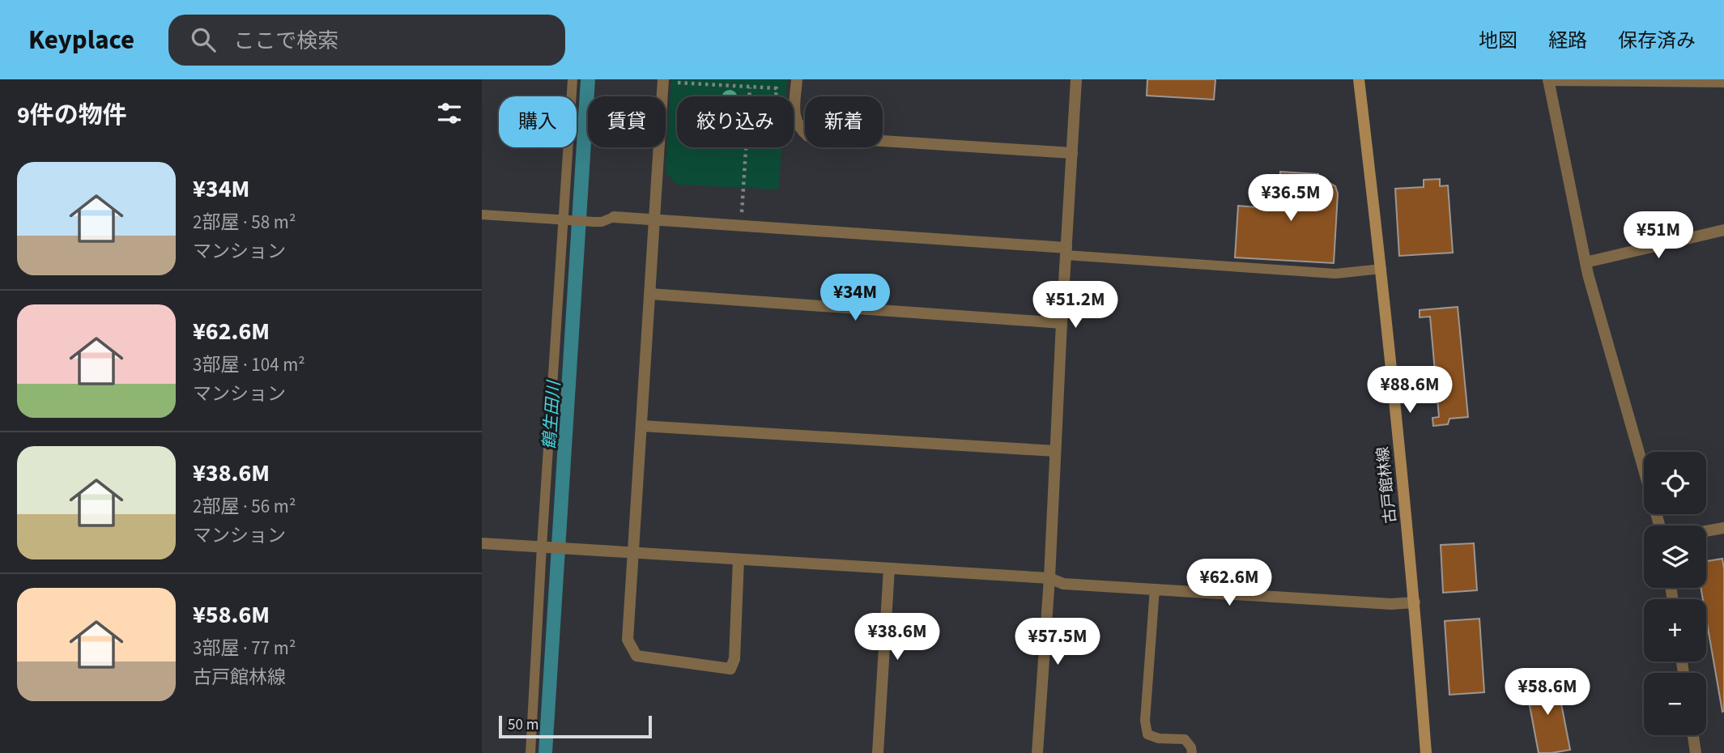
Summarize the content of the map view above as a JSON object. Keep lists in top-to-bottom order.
{
  "streets": {
    "main road": ["古戸館林線"]
  },
  "water": ["鶴生田川"],
  "scale_bar": "50 m",
  "page": {
    "header": "Keyplace",
    "search": "ここで検索",
    "nav": ["地図", "経路", "保存済み"],
    "heading": "9件の物件",
    "chip": [
      "購入",
      "賃貸",
      "絞り込み",
      "新着"
    ],
    "list": [
      {
        "name": "¥34M",
        "note": "2部屋 · 58 m² · マンション"
      },
      {
        "name": "¥62.6M",
        "note": "3部屋 · 104 m² · マンション"
      },
      {
        "name": "¥38.6M",
        "note": "2部屋 · 56 m² · マンション"
      },
      {
        "name": "¥58.6M",
        "note": "3部屋 · 77 m² · 古戸館林線"
      }
    ],
    "price": [
      "¥36.5M",
      "¥51M",
      "¥34M",
      "¥51.2M",
      "¥88.6M",
      "¥62.6M",
      "¥38.6M",
      "¥57.5M",
      "¥58.6M"
    ],
    "map_buttons": ["+", "−"],
    "scale": "50 m"
  }
}
